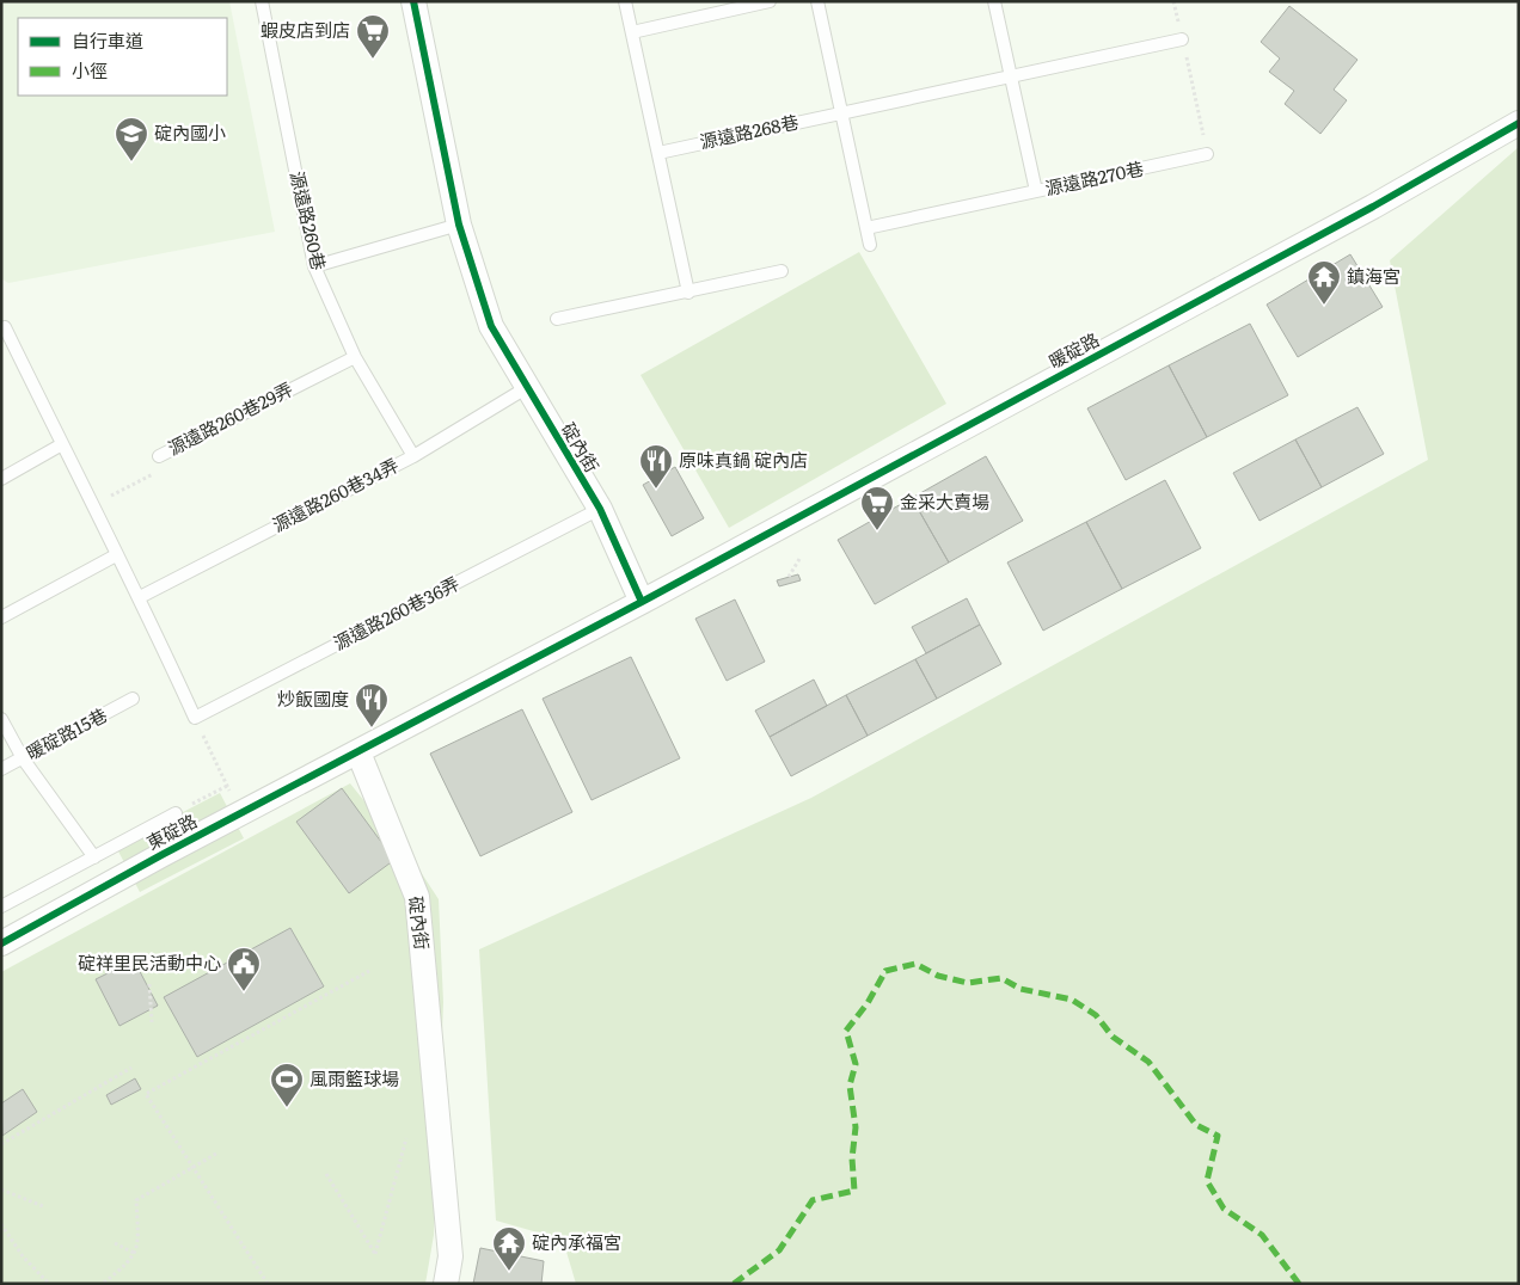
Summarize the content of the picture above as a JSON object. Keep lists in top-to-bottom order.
{
  "streets": {
    "street": ["暖碇路", "碇內街", "東碇路"],
    "lane": [
      "源遠路268巷",
      "源遠路270巷",
      "源遠路260巷",
      "源遠路260巷29弄",
      "源遠路260巷34弄",
      "源遠路260巷36弄",
      "暖碇路15巷"
    ]
  },
  "crossings": [
    ["源遠路260巷", "源遠路260巷29弄"],
    ["源遠路260巷", "源遠路260巷34弄"],
    ["暖碇路", "碇內街"],
    ["碇內街", "源遠路260巷34弄"],
    ["碇內街", "源遠路260巷36弄"],
    ["碇內街", "東碇路"]
  ],
  "places": {
    "supermarket": ["蝦皮店到店", "金采大賣場"],
    "school or university": ["碇內國小"],
    "temple": ["鎮海宮", "碇內承福宮"],
    "restaurant": ["原味真鍋 碇內店", "炒飯國度"],
    "public building": ["碇祥里民活動中心"],
    "sports": ["風雨籃球場"]
  },
  "legend": ["自行車道", "小徑"]
}
